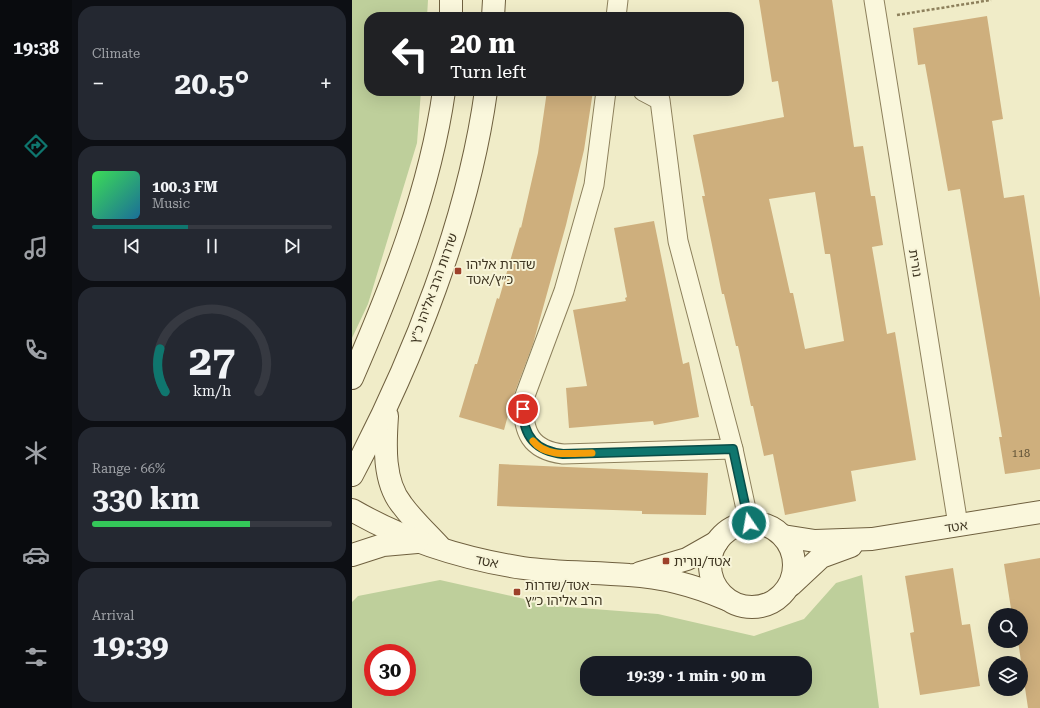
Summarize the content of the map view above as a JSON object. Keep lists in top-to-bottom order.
{
  "streets": {
    "street": ["נורית", "שדרות הרב אליהו כ\"ץ", "אטד"]
  },
  "crossings": [
    ["נורית", "אטד"]
  ],
  "places": {
    "transit": ["שדרות אליהו כ״ץ/אטד", "אטד/נורית", "אטד/שדרות הרב אליהו כ״ץ"]
  },
  "house_numbers": ["118"],
  "page": {
    "tabs": "19:38",
    "tile": [
      "Climate",
      ["Range · 66%", "330 km"],
      ["Arrival", "19:39"]
    ],
    "turn": ["20 m", "Turn left"],
    "heat": ["−", "20.5°", "+"],
    "song": ["100.3 FM", "Music"],
    "limit": "30",
    "trip": "19:39 · 1 min · 90 m",
    "gauge": ["27", "km/h"]
  }
}
